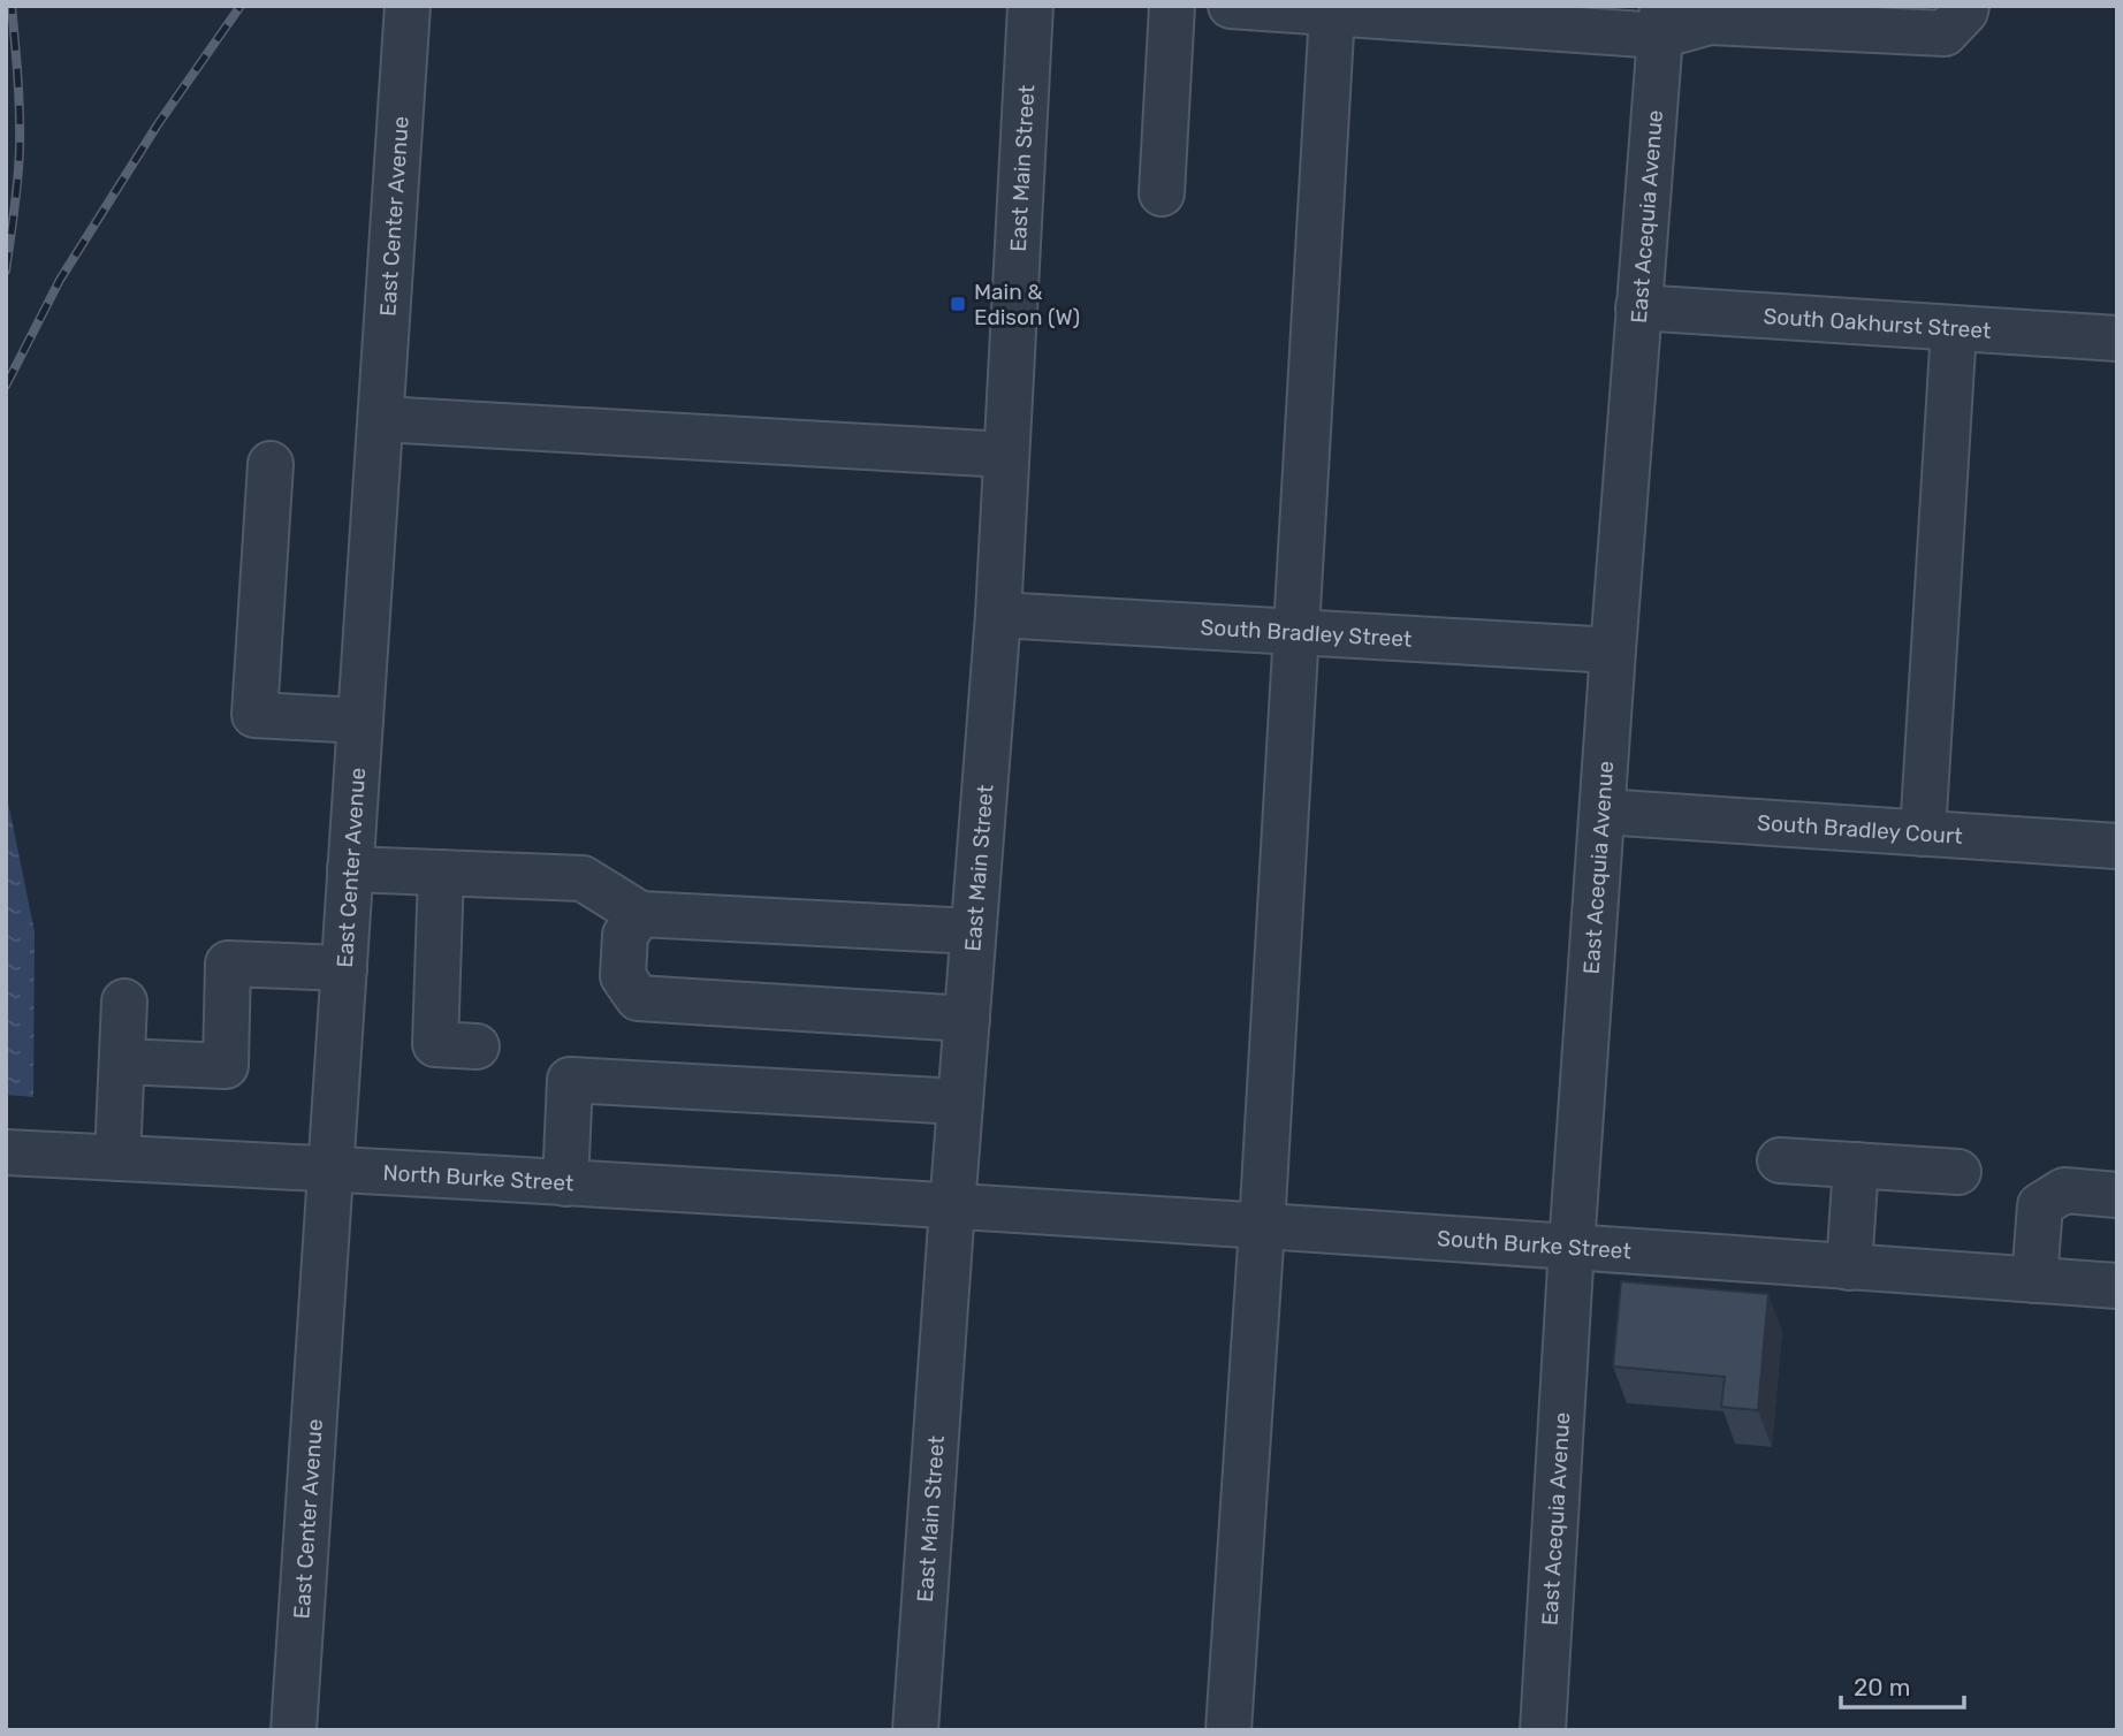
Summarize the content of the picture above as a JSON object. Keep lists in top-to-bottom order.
{
  "streets": {
    "street": [
      "East Main Street",
      "East Center Avenue",
      "East Acequia Avenue",
      "South Oakhurst Street",
      "South Bradley Street",
      "South Bradley Court",
      "North Burke Street",
      "South Burke Street"
    ]
  },
  "crossings": [
    ["East Main Street", "South Bradley Street"],
    ["East Main Street", "North Burke Street"],
    ["East Main Street", "South Burke Street"],
    ["East Center Avenue", "North Burke Street"],
    ["East Acequia Avenue", "South Oakhurst Street"],
    ["East Acequia Avenue", "South Bradley Street"],
    ["East Acequia Avenue", "South Bradley Court"],
    ["East Acequia Avenue", "South Burke Street"],
    ["North Burke Street", "South Burke Street"]
  ],
  "places": {
    "transit": ["Main & Edison (W)"]
  },
  "scale_bar": "20 m"
}
